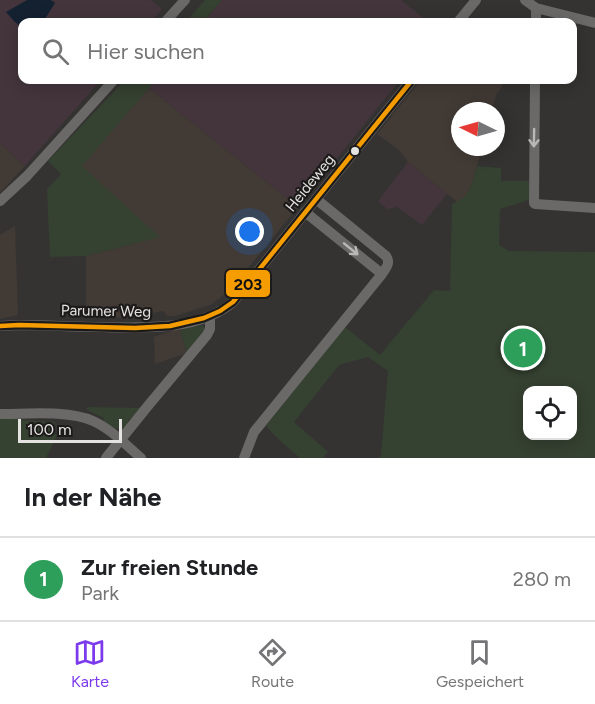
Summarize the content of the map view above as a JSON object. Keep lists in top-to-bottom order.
{
  "streets": {
    "street": ["Heideweg", "Parumer Weg"]
  },
  "crossings": [
    ["Heideweg", "Parumer Weg"]
  ],
  "lines": ["transit line 203"],
  "scale_bar": "100 m",
  "north": "left",
  "page": {
    "search": "Hier suchen",
    "pins": "1",
    "scale": "100 m",
    "heading": "In der Nähe",
    "list": [
      {
        "mark": "1",
        "name": "Zur freien Stunde",
        "note": "Park",
        "value": "280 m"
      }
    ],
    "nav": ["Karte", "Route", "Gespeichert"]
  }
}
